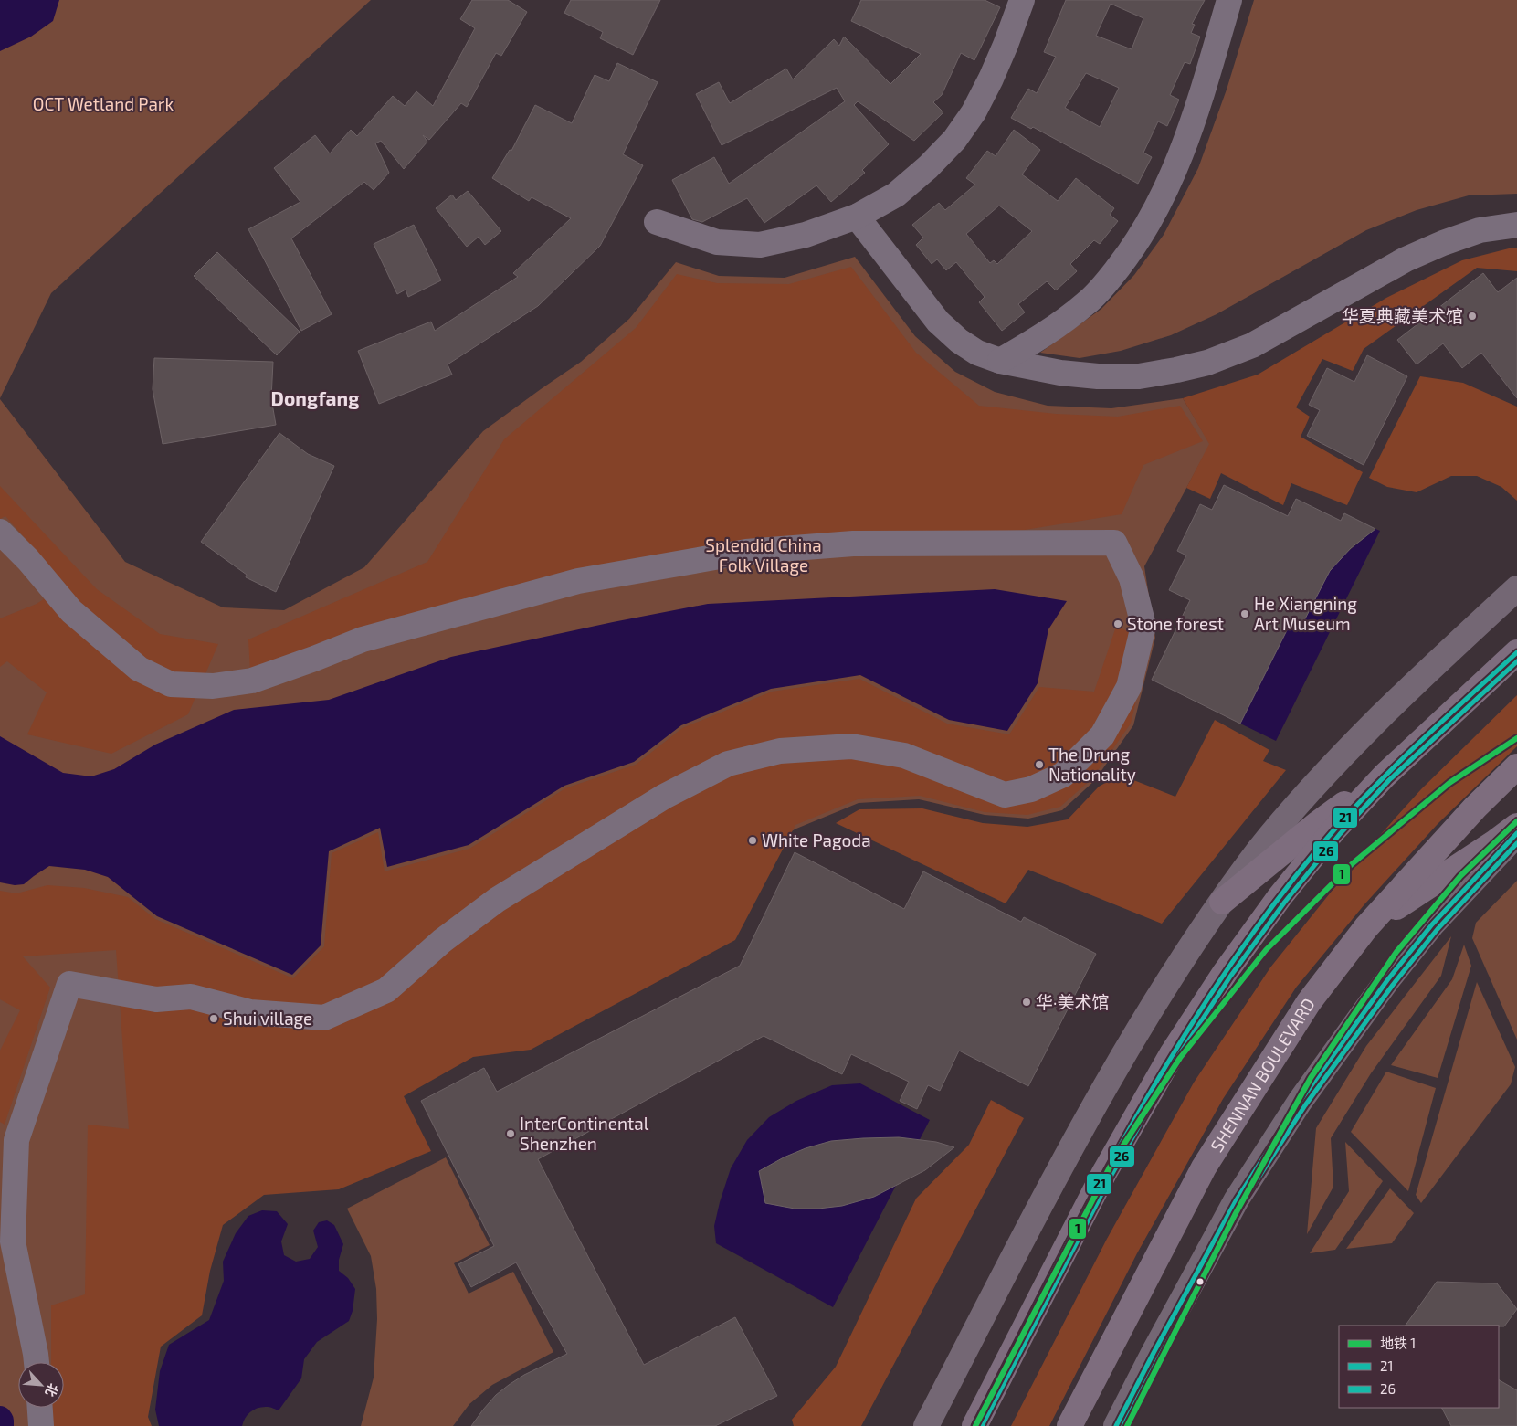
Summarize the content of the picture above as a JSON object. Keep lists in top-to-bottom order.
{
  "streets": {
    "main road": ["SHENNAN BOULEVARD"]
  },
  "districts": ["Dongfang"],
  "parks": ["OCT Wetland Park", "Splendid China Folk Village"],
  "places": [
    "华夏典藏美术馆",
    "He Xiangning Art Museum",
    "Stone forest",
    "The Drung Nationality",
    "White Pagoda",
    "华·美术馆",
    "Shui village",
    "InterContinental Shenzhen"
  ],
  "lines": ["transit line 21", "transit line 26", "metro line 1"],
  "legend": ["地铁 1", "21", "26"],
  "north": "bottom right"
}
